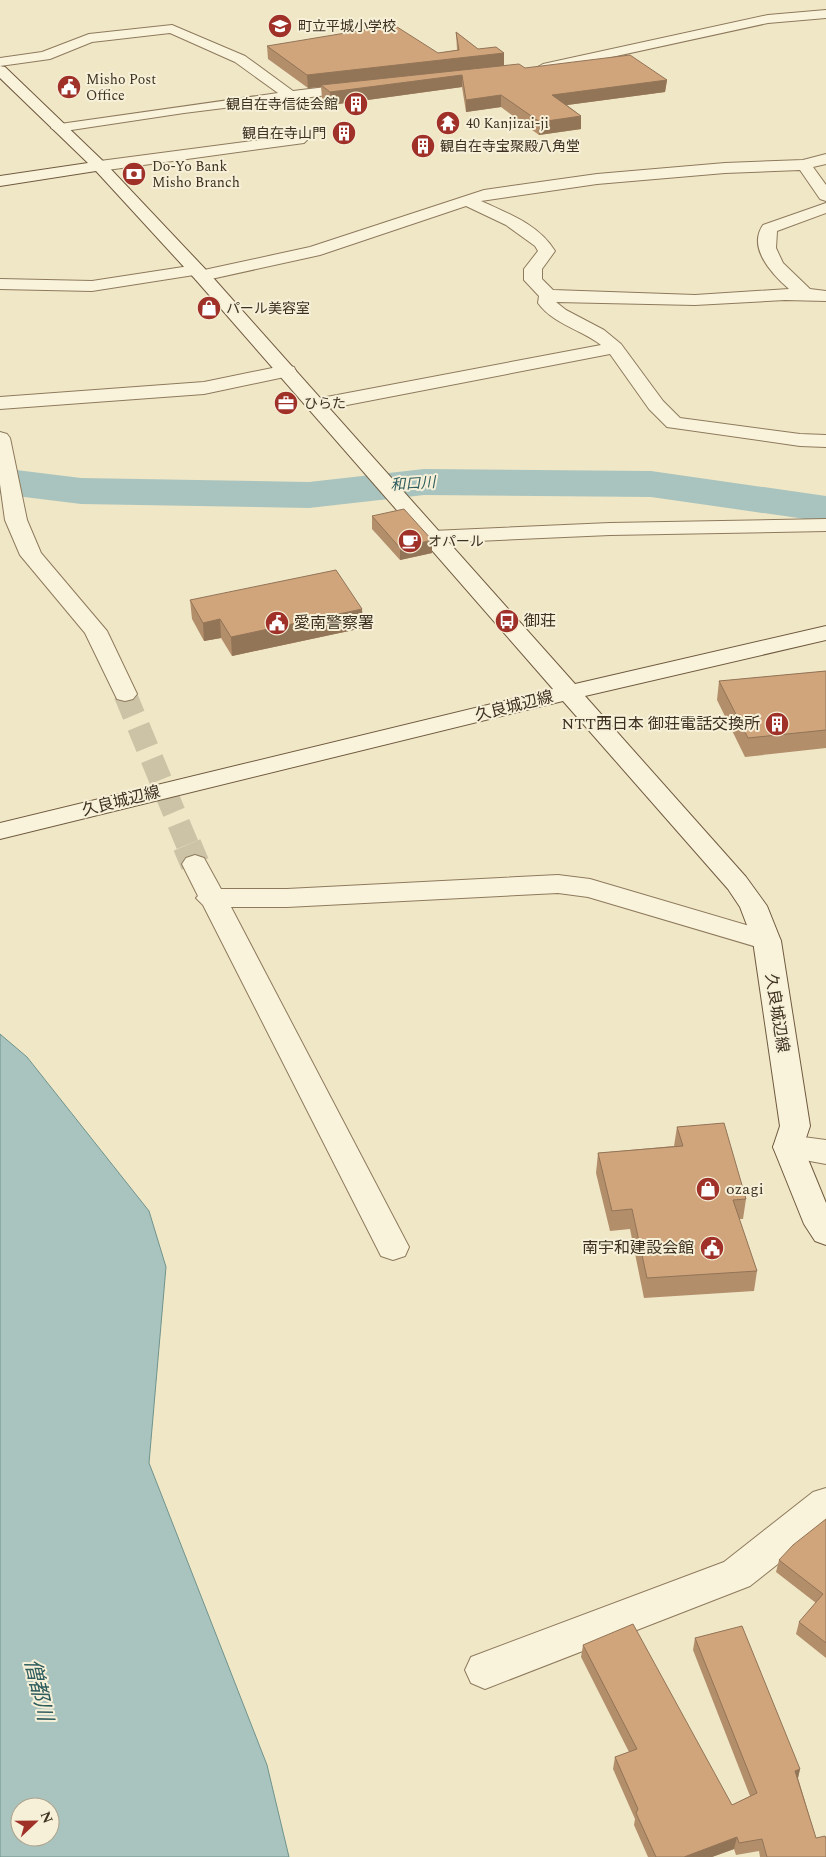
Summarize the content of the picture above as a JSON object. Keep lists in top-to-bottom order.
{
  "streets": {
    "street": ["久良城辺線"]
  },
  "water": ["和口川", "僧都川"],
  "places": {
    "school or university": ["町立平城小学校"],
    "public building": ["Misho Post Office", "愛南警察署", "南宇和建設会館"],
    "building": [
      "観自在寺信徒会館",
      "観自在寺山門",
      "観自在寺宝聚殿八角堂",
      "NTT西日本 御荘電話交換所"
    ],
    "temple": ["40 Kanjizai-ji"],
    "bank": ["Do-Yo Bank Misho Branch"],
    "shop": ["パール美容室", "ozagi"],
    "office": ["ひらた"],
    "cafe": ["オパール"],
    "bus stop": ["御荘"]
  },
  "north": "right"
}
